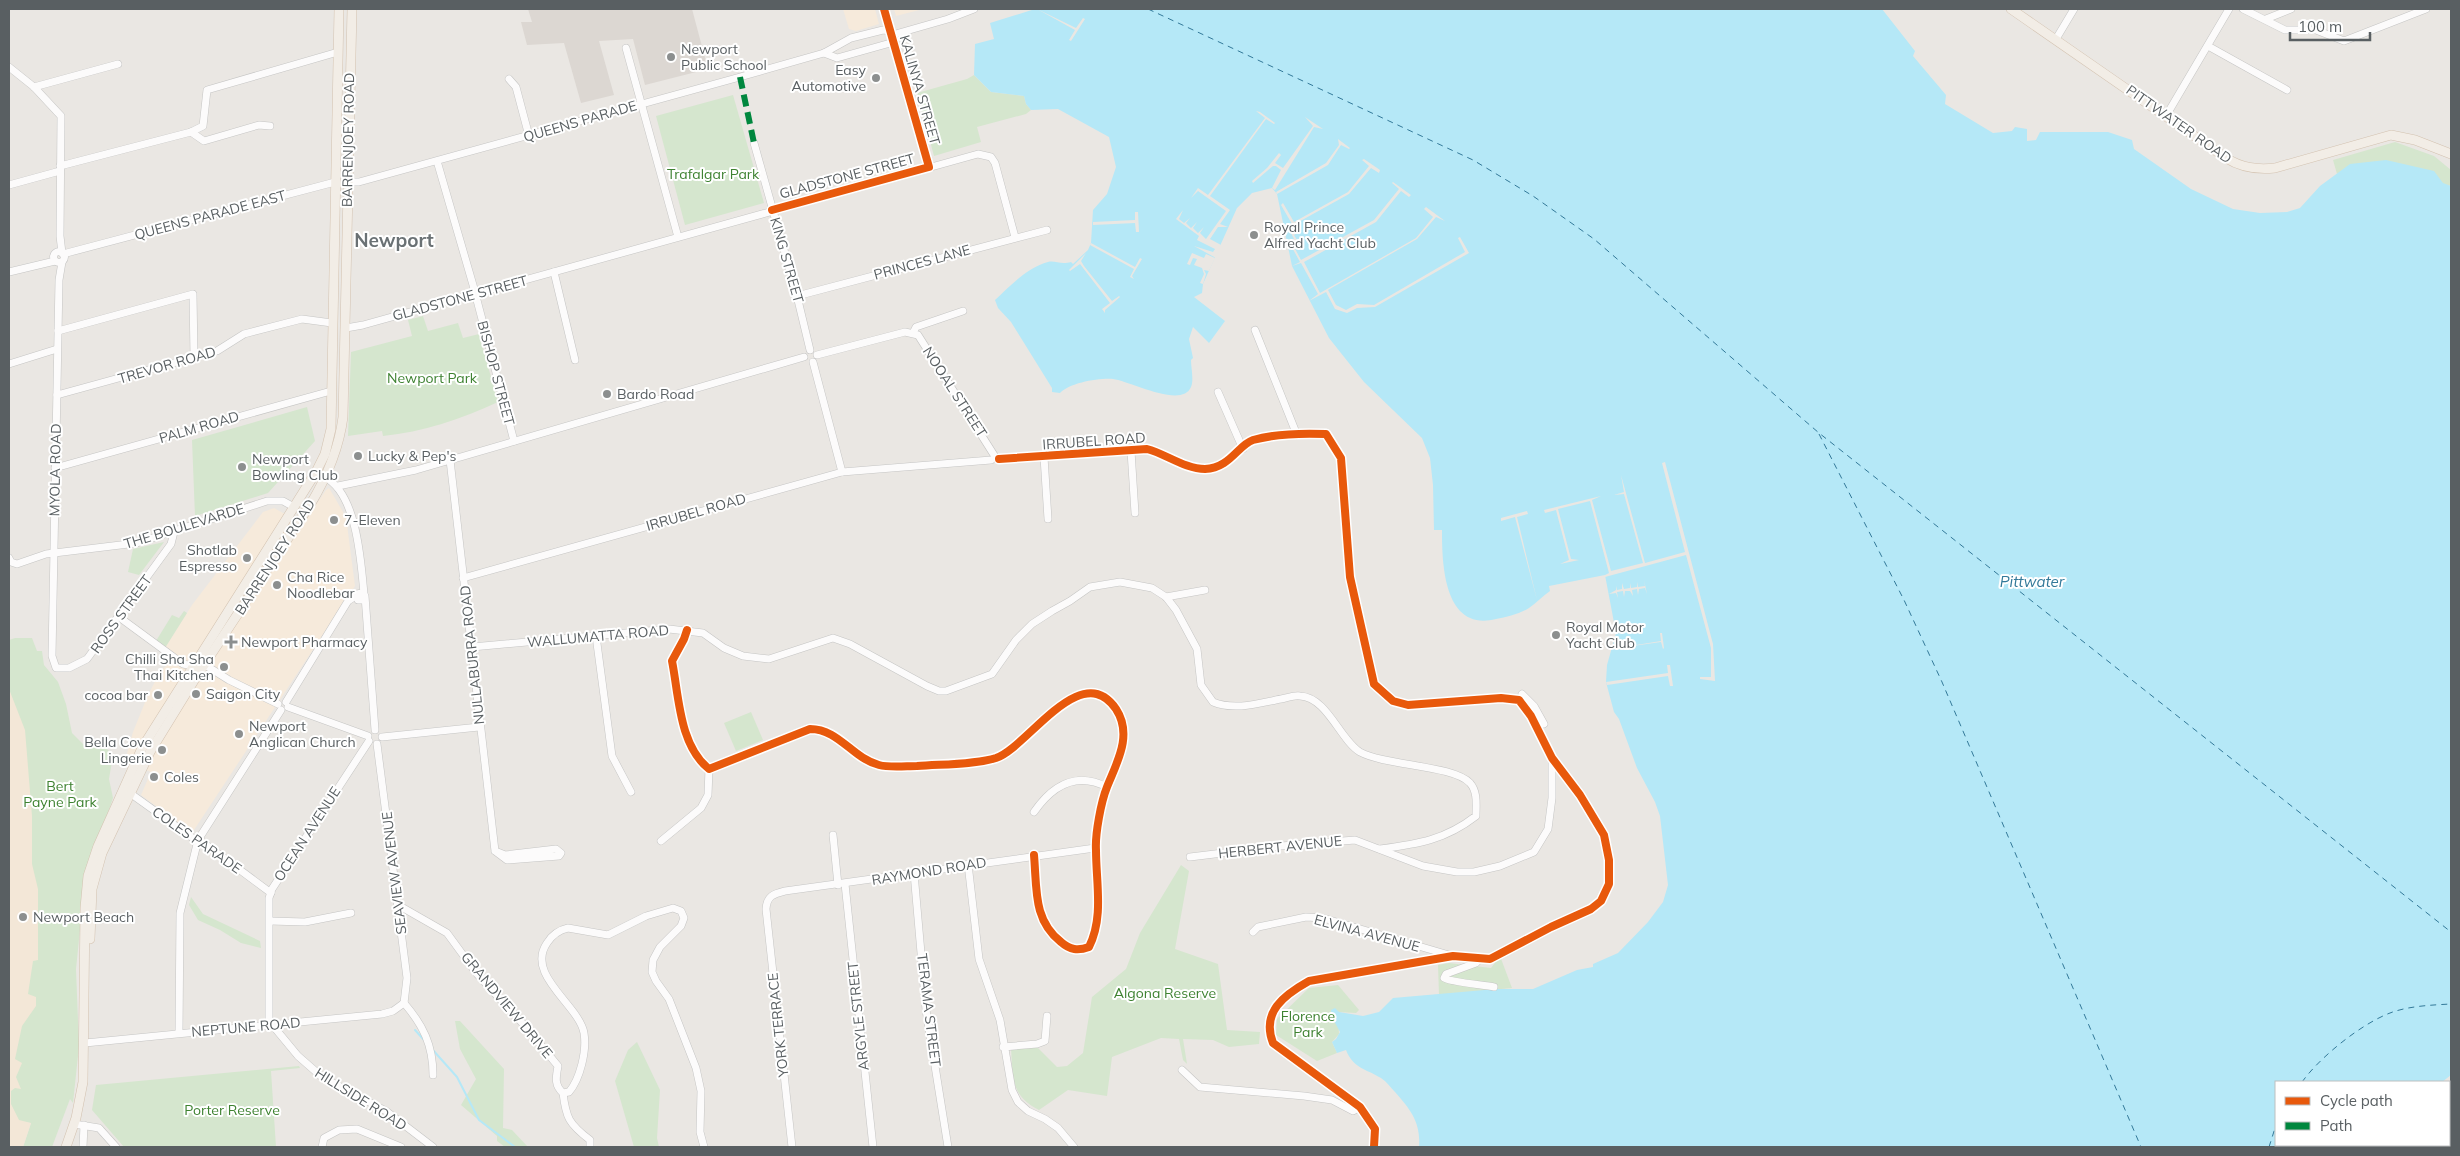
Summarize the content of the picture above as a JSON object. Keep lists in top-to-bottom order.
{
  "streets": {
    "main road": [
      "QUEENS PARADE",
      "PITTWATER ROAD",
      "BARRENJOEY ROAD",
      "PALM ROAD"
    ],
    "street": [
      "KALINYA STREET",
      "GLADSTONE STREET",
      "QUEENS PARADE EAST",
      "KING STREET",
      "PRINCES LANE",
      "TREVOR ROAD",
      "BISHOP STREET",
      "NOOAL STREET",
      "IRRUBEL ROAD",
      "MYOLA ROAD",
      "THE BOULEVARDE",
      "ROSS STREET",
      "WALLUMATTA ROAD",
      "NULLABURRA ROAD",
      "OCEAN AVENUE",
      "COLES PARADE",
      "HERBERT AVENUE",
      "RAYMOND ROAD",
      "SEAVIEW AVENUE",
      "ELVINA AVENUE",
      "GRANDVIEW DRIVE",
      "TERAMA STREET",
      "ARGYLE STREET",
      "YORK TERRACE",
      "NEPTUNE ROAD",
      "HILLSIDE ROAD"
    ]
  },
  "crossings": [
    ["KALINYA STREET", "QUEENS PARADE"],
    ["KALINYA STREET", "GLADSTONE STREET"],
    ["QUEENS PARADE", "BARRENJOEY ROAD"],
    ["QUEENS PARADE", "QUEENS PARADE EAST"],
    ["QUEENS PARADE", "BISHOP STREET"],
    ["BARRENJOEY ROAD", "GLADSTONE STREET"],
    ["BARRENJOEY ROAD", "QUEENS PARADE EAST"],
    ["BARRENJOEY ROAD", "TREVOR ROAD"],
    ["BARRENJOEY ROAD", "PALM ROAD"],
    ["BARRENJOEY ROAD", "THE BOULEVARDE"],
    ["BARRENJOEY ROAD", "COLES PARADE"],
    ["BARRENJOEY ROAD", "NEPTUNE ROAD"],
    ["GLADSTONE STREET", "KING STREET"],
    ["GLADSTONE STREET", "PRINCES LANE"],
    ["GLADSTONE STREET", "BISHOP STREET"],
    ["QUEENS PARADE EAST", "MYOLA ROAD"],
    ["KING STREET", "PRINCES LANE"],
    ["TREVOR ROAD", "MYOLA ROAD"],
    ["NOOAL STREET", "IRRUBEL ROAD"],
    ["PALM ROAD", "MYOLA ROAD"],
    ["IRRUBEL ROAD", "NULLABURRA ROAD"],
    ["IRRUBEL ROAD", "HERBERT AVENUE"],
    ["MYOLA ROAD", "THE BOULEVARDE"],
    ["MYOLA ROAD", "ROSS STREET"],
    ["THE BOULEVARDE", "ROSS STREET"],
    ["WALLUMATTA ROAD", "NULLABURRA ROAD"],
    ["OCEAN AVENUE", "COLES PARADE"],
    ["OCEAN AVENUE", "NEPTUNE ROAD"],
    ["OCEAN AVENUE", "HILLSIDE ROAD"],
    ["RAYMOND ROAD", "TERAMA STREET"],
    ["RAYMOND ROAD", "ARGYLE STREET"],
    ["RAYMOND ROAD", "YORK TERRACE"],
    ["SEAVIEW AVENUE", "GRANDVIEW DRIVE"],
    ["SEAVIEW AVENUE", "NEPTUNE ROAD"],
    ["NEPTUNE ROAD", "HILLSIDE ROAD"]
  ],
  "districts": ["Newport"],
  "water": ["Pittwater"],
  "parks": [
    "Trafalgar Park",
    "Newport Park",
    "Bert Payne Park",
    "Algona Reserve",
    "Florence Park",
    "Porter Reserve"
  ],
  "places": {
    "other": [
      "Newport Public School",
      "Easy Automotive",
      "Royal Prince Alfred Yacht Club",
      "Bardo Road",
      "Lucky & Pep's",
      "Newport Bowling Club",
      "7-Eleven",
      "Shotlab Espresso",
      "Cha Rice Noodlebar",
      "Royal Motor Yacht Club",
      "Chilli Sha Sha Thai Kitchen",
      "Saigon City",
      "cocoa bar",
      "Newport Anglican Church",
      "Bella Cove Lingerie",
      "Coles",
      "Newport Beach"
    ],
    "health": ["Newport Pharmacy"]
  },
  "legend": ["Cycle path", "Path"],
  "scale_bar": "100 m"
}
